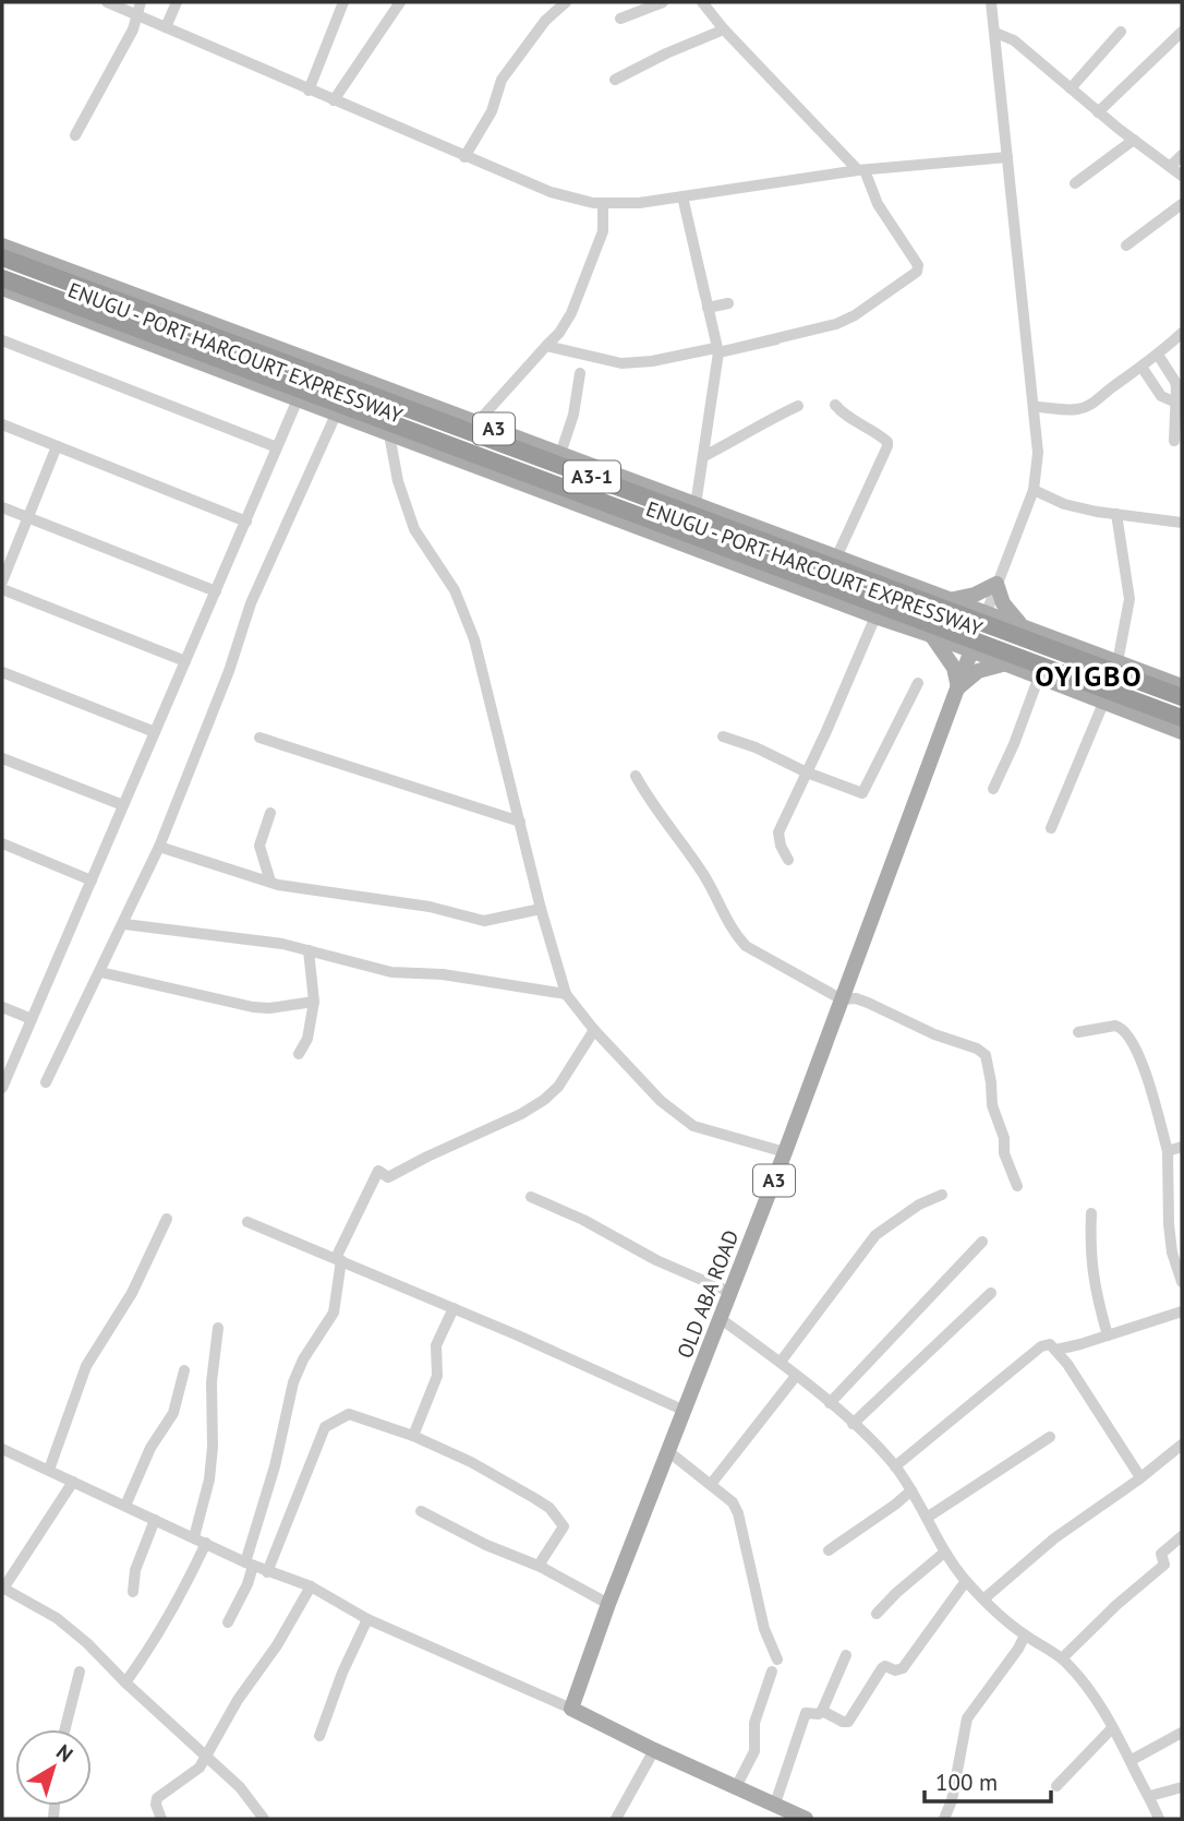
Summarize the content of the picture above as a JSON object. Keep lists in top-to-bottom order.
{
  "streets": {
    "highway": ["ENUGU - PORT HARCOURT EXPRESSWAY", "A3-1"],
    "main road": ["A3", "OLD ABA ROAD"]
  },
  "crossings": [
    ["ENUGU - PORT HARCOURT EXPRESSWAY", "OLD ABA ROAD"]
  ],
  "districts": ["OYIGBO"],
  "scale_bar": "100 m",
  "north": "top right"
}
